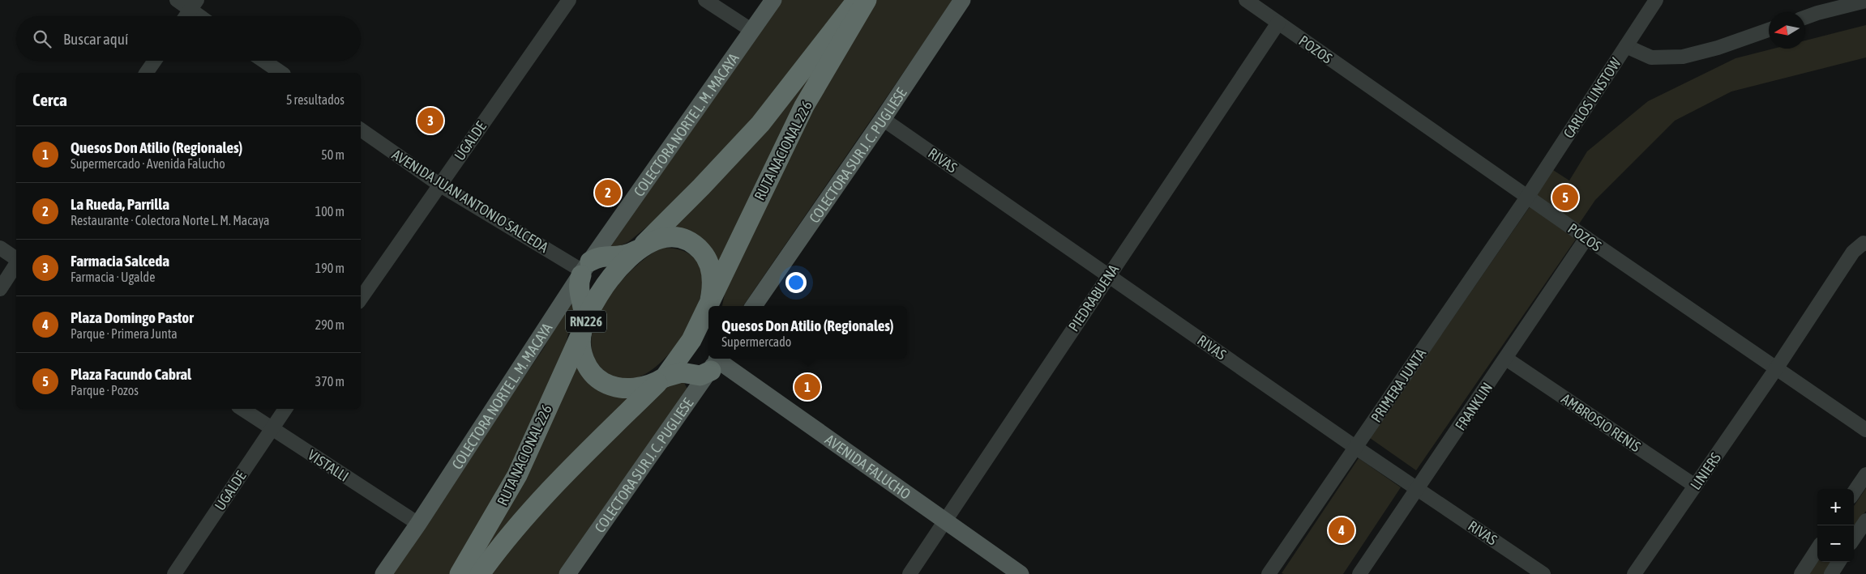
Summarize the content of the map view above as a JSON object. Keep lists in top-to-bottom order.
{
  "streets": {
    "highway": ["RUTA NACIONAL 226", "RN226"],
    "main road": ["COLECTORA NORTE L. M. MACAYA", "COLECTORA SUR J. C. PUGLIESE", "AVENIDA FALUCHO"],
    "street": [
      "POZOS",
      "CARLOS LINSTOW",
      "UGALDE",
      "RIVAS",
      "AVENIDA JUAN ANTONIO SALCEDA",
      "PIEDRABUENA",
      "PRIMERA JUNTA",
      "FRANKLIN",
      "AMBROSIO RENIS",
      "VISTALLI",
      "LINIERS"
    ]
  },
  "crossings": [
    ["POZOS", "CARLOS LINSTOW"],
    ["POZOS", "PIEDRABUENA"],
    ["POZOS", "PRIMERA JUNTA"],
    ["POZOS", "FRANKLIN"],
    ["POZOS", "LINIERS"],
    ["CARLOS LINSTOW", "PRIMERA JUNTA"],
    ["COLECTORA NORTE L. M. MACAYA", "AVENIDA JUAN ANTONIO SALCEDA"],
    ["COLECTORA NORTE L. M. MACAYA", "VISTALLI"],
    ["UGALDE", "AVENIDA JUAN ANTONIO SALCEDA"],
    ["UGALDE", "VISTALLI"],
    ["COLECTORA SUR J. C. PUGLIESE", "RIVAS"],
    ["COLECTORA SUR J. C. PUGLIESE", "AVENIDA FALUCHO"],
    ["RIVAS", "PIEDRABUENA"],
    ["RIVAS", "PRIMERA JUNTA"],
    ["RIVAS", "FRANKLIN"],
    ["PIEDRABUENA", "AVENIDA FALUCHO"],
    ["FRANKLIN", "AMBROSIO RENIS"],
    ["AMBROSIO RENIS", "LINIERS"]
  ],
  "north": "left",
  "page": {
    "search": "Buscar aquí",
    "heading": ["Cerca", "5 resultados"],
    "pins": [
      "3",
      "2",
      "5",
      "1",
      "4"
    ],
    "list": [
      {
        "mark": "1",
        "name": "Quesos Don Atilio (Regionales)",
        "note": "Supermercado · Avenida Falucho",
        "value": "50 m"
      },
      {
        "mark": "2",
        "name": "La Rueda, Parrilla",
        "note": "Restaurante · Colectora Norte L. M. Macaya",
        "value": "100 m"
      },
      {
        "mark": "3",
        "name": "Farmacia Salceda",
        "note": "Farmacia · Ugalde",
        "value": "190 m"
      },
      {
        "mark": "4",
        "name": "Plaza Domingo Pastor",
        "note": "Parque · Primera Junta",
        "value": "290 m"
      },
      {
        "mark": "5",
        "name": "Plaza Facundo Cabral",
        "note": "Parque · Pozos",
        "value": "370 m"
      }
    ],
    "popup": ["Quesos Don Atilio (Regionales)", "Supermercado"],
    "map_buttons": ["+", "−"]
  }
}
